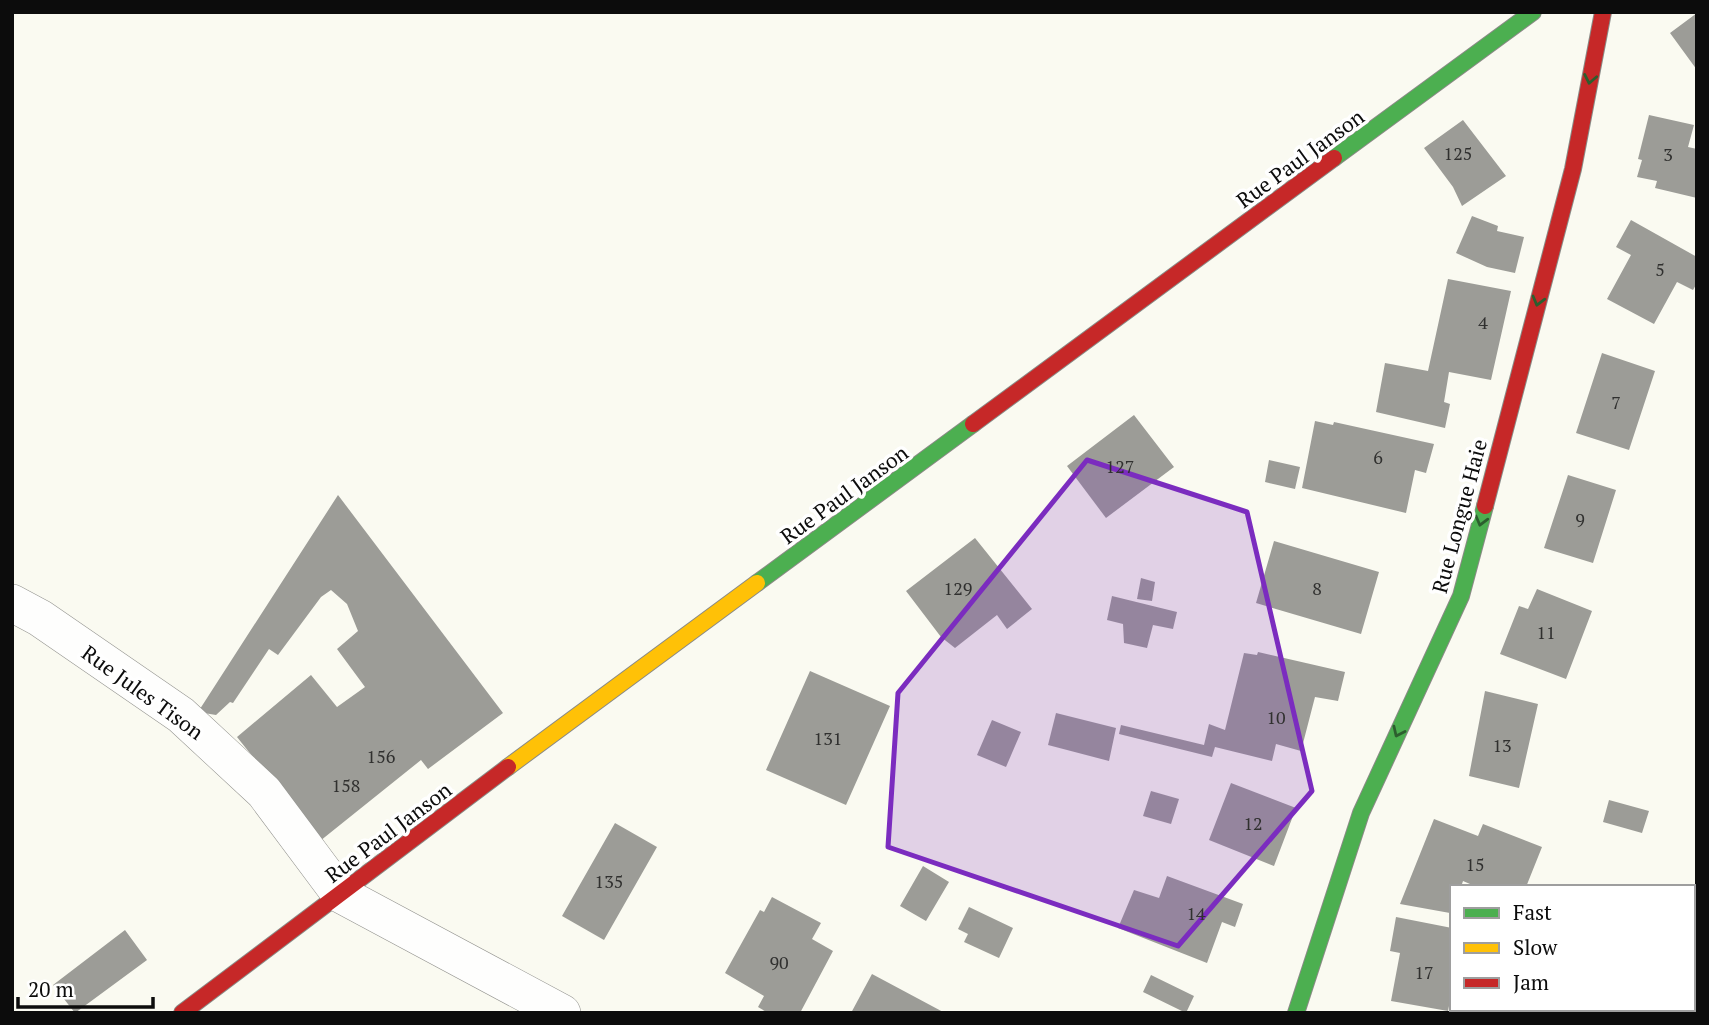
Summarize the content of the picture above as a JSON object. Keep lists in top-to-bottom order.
{
  "streets": {
    "main road": ["Rue Paul Janson", "Rue Longue Haie"],
    "street": ["Rue Jules Tison"]
  },
  "crossings": [
    ["Rue Paul Janson", "Rue Jules Tison"]
  ],
  "one_way": ["Rue Longue Haie"],
  "house_numbers": [
    "125",
    "3",
    "5",
    "4",
    "7",
    "6",
    "127",
    "9",
    "129",
    "8",
    "11",
    "10",
    "131",
    "13",
    "156",
    "158",
    "12",
    "15",
    "135",
    "14",
    "90",
    "17"
  ],
  "legend": ["Fast", "Slow", "Jam"],
  "scale_bar": "20 m"
}
